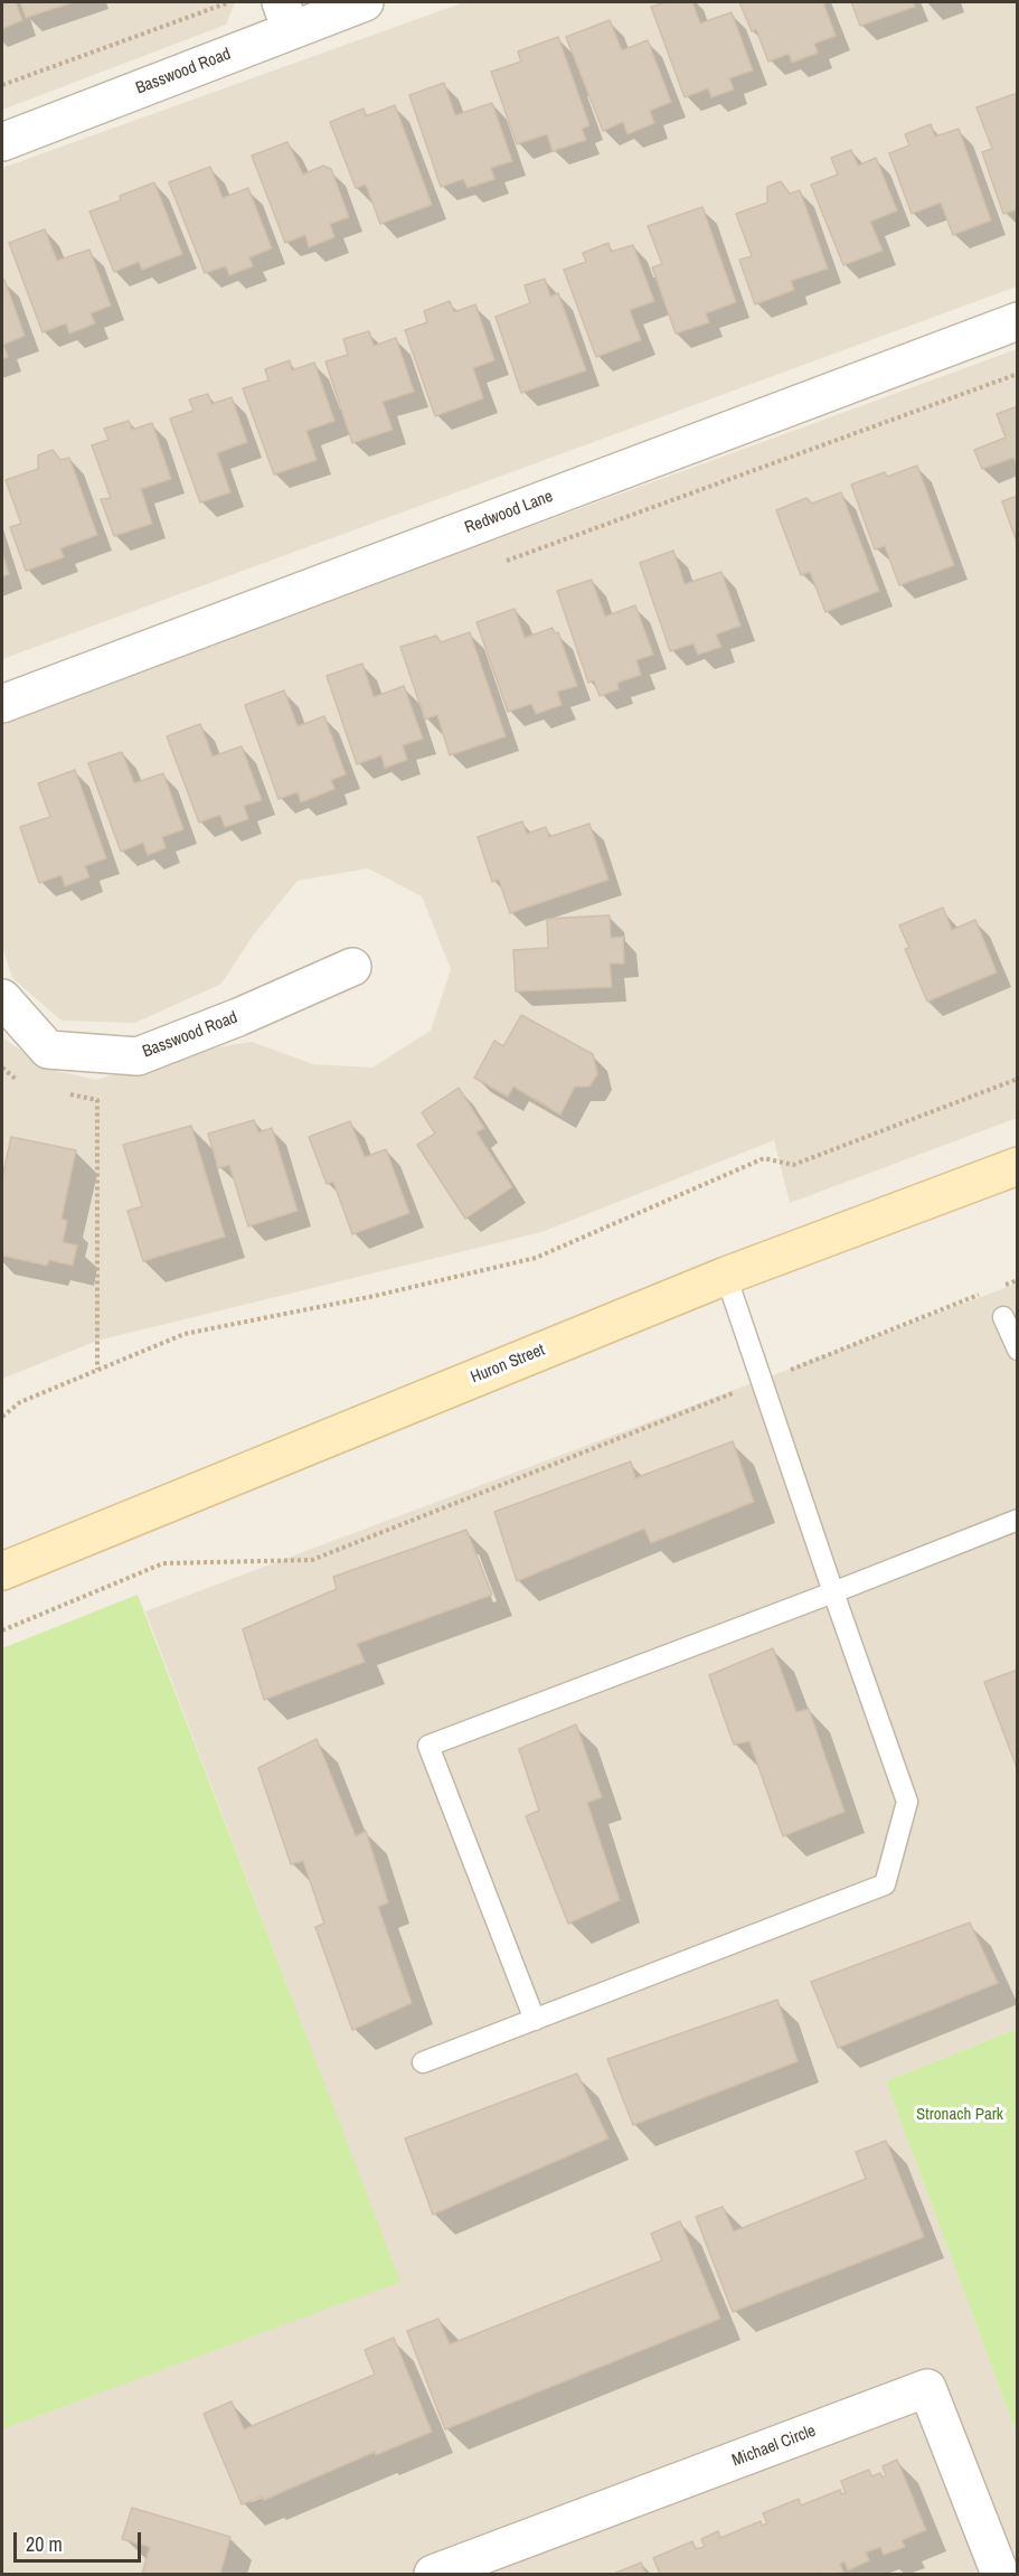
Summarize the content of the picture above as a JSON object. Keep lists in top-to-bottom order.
{
  "streets": {
    "main road": ["Huron Street"],
    "street": ["Basswood Road", "Redwood Lane", "Michael Circle"]
  },
  "parks": ["Stronach Park"],
  "scale_bar": "20 m"
}
